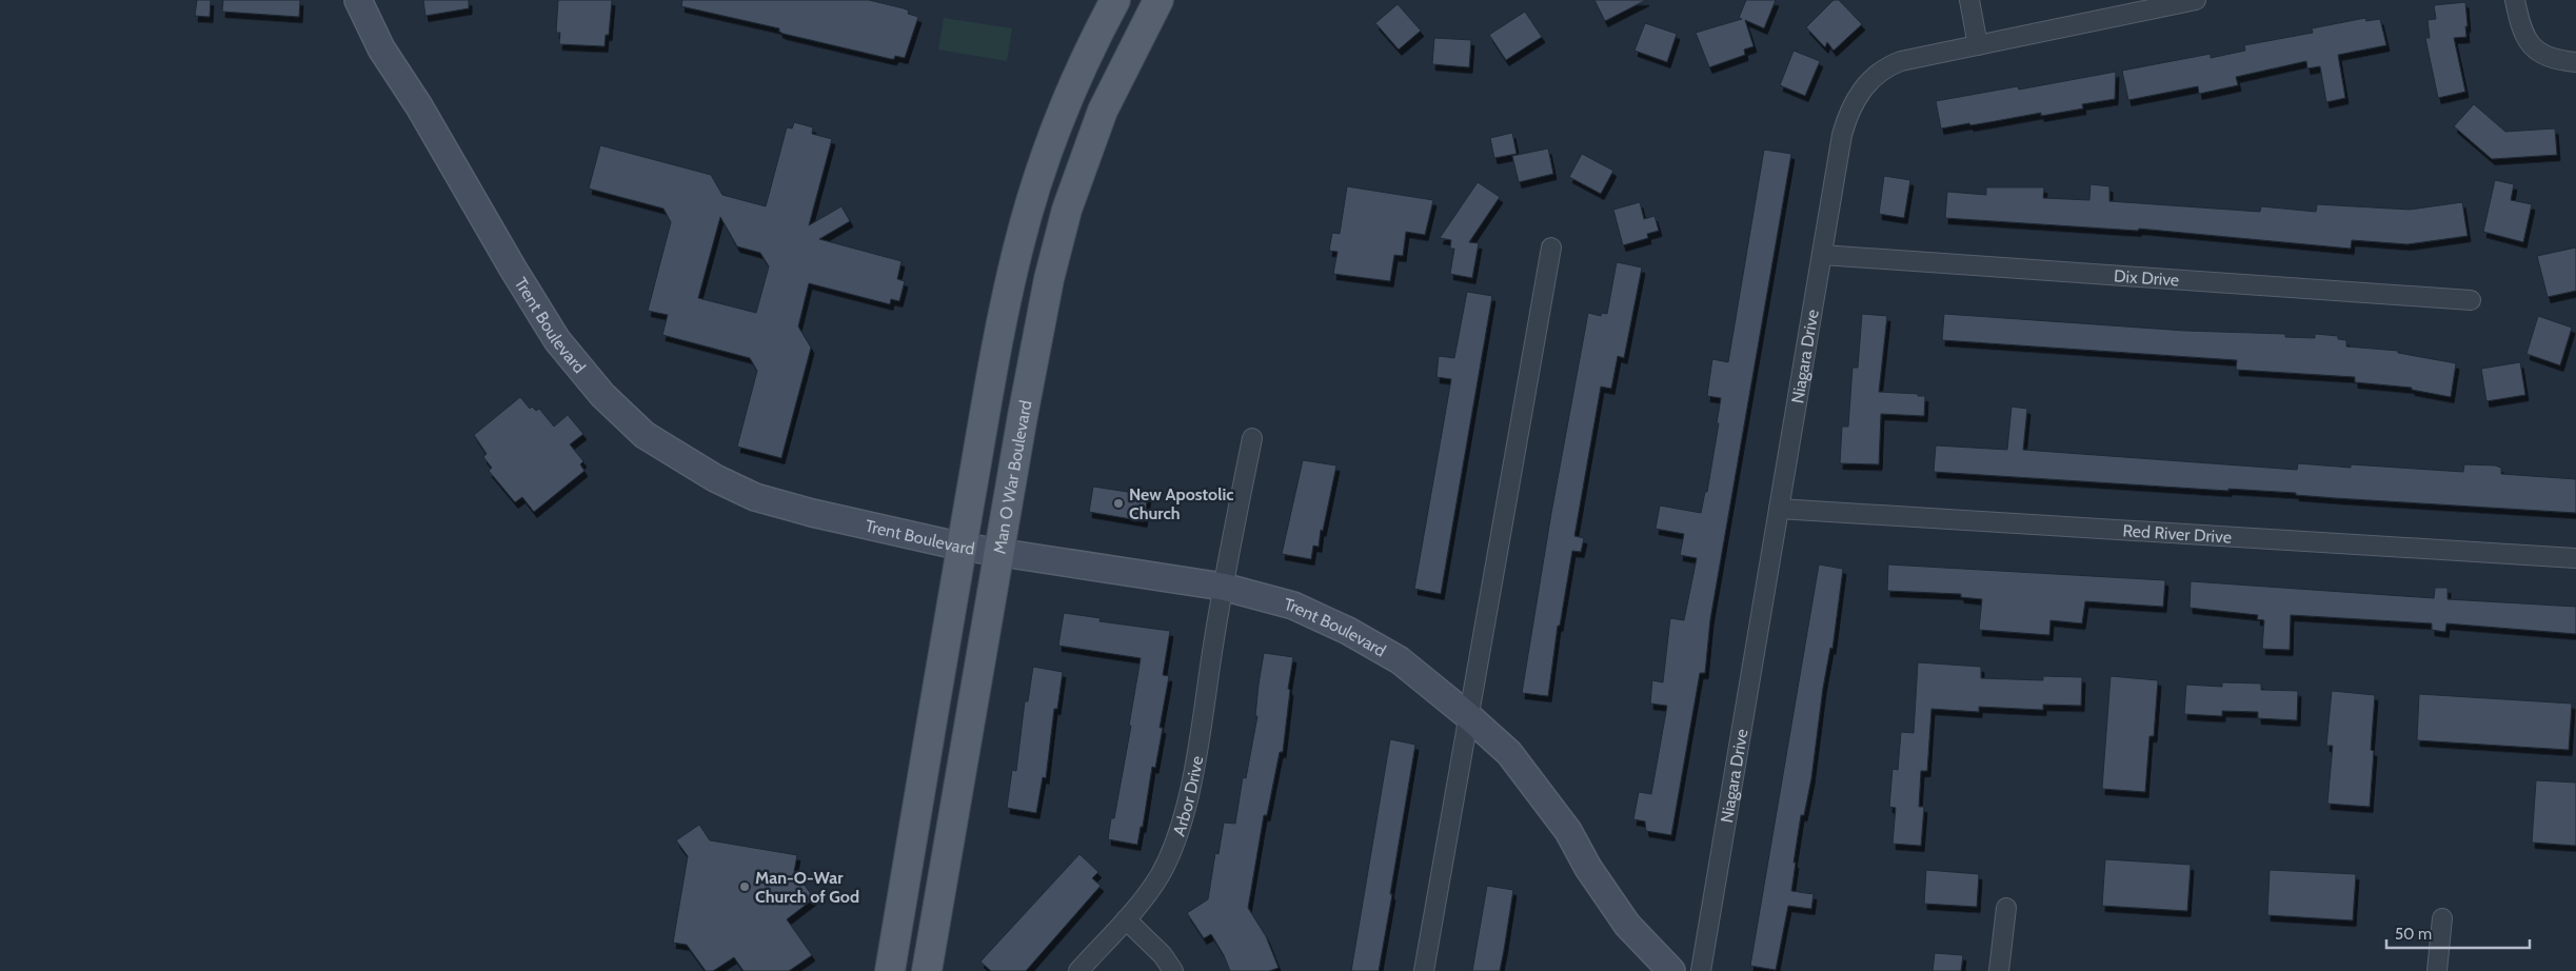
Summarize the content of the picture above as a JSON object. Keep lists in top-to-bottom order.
{
  "streets": {
    "main road": ["Man O War Boulevard"],
    "street": [
      "Dix Drive",
      "Trent Boulevard",
      "Niagara Drive",
      "Red River Drive",
      "Arbor Drive"
    ]
  },
  "crossings": [
    ["Dix Drive", "Niagara Drive"],
    ["Trent Boulevard", "Man O War Boulevard"],
    ["Trent Boulevard", "Arbor Drive"],
    ["Niagara Drive", "Red River Drive"]
  ],
  "places": ["New Apostolic Church", "Man-O-War Church of God"],
  "scale_bar": "50 m"
}
